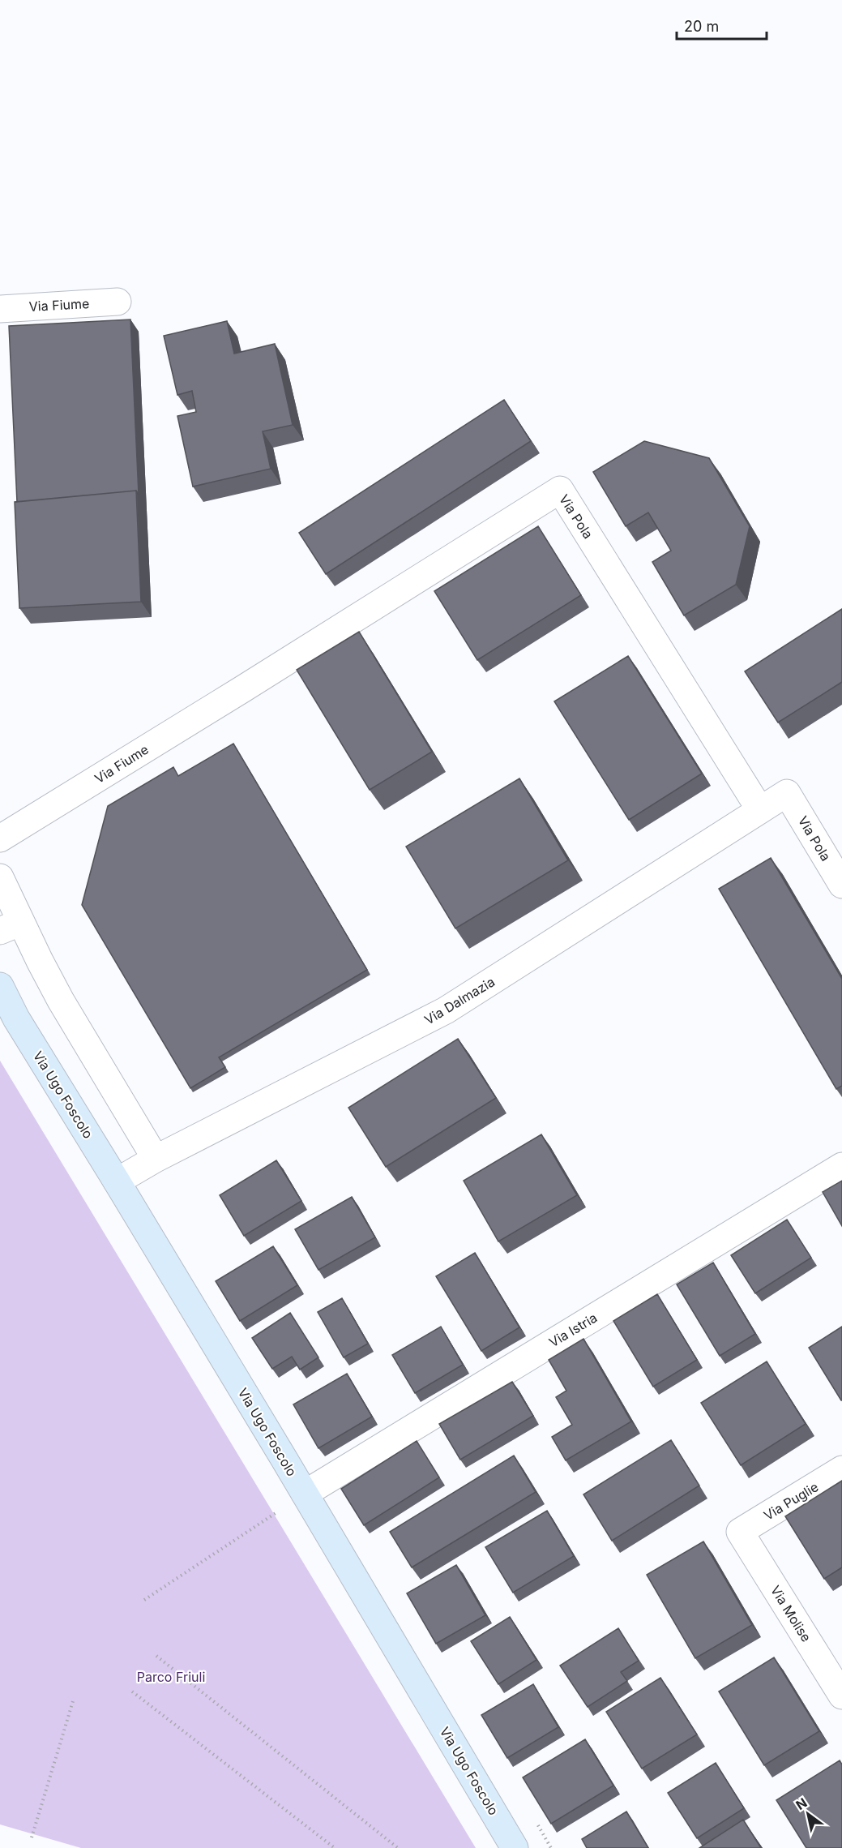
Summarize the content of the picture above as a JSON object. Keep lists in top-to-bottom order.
{
  "streets": {
    "street": [
      "Via Fiume",
      "Via Pola",
      "Via Dalmazia",
      "Via Ugo Foscolo",
      "Via Istria",
      "Via Puglie",
      "Via Molise"
    ]
  },
  "crossings": [
    ["Via Fiume", "Via Pola"],
    ["Via Pola", "Via Dalmazia"],
    ["Via Dalmazia", "Via Ugo Foscolo"],
    ["Via Ugo Foscolo", "Via Istria"],
    ["Via Puglie", "Via Molise"]
  ],
  "parks": ["Parco Friuli"],
  "scale_bar": "20 m",
  "north": "top left"
}
